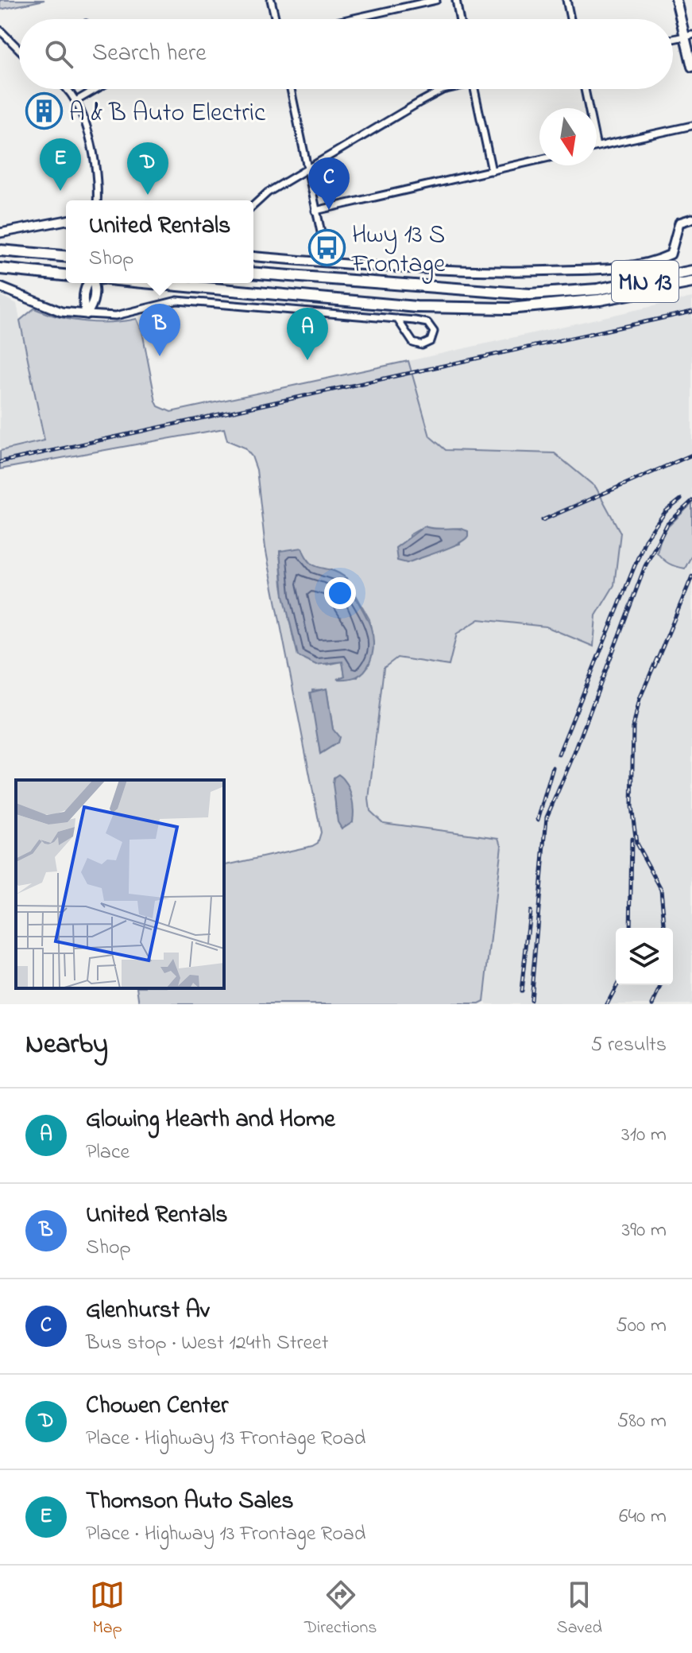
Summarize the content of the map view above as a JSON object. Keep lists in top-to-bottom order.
{
  "streets": {
    "highway": ["MN 13"]
  },
  "places": {
    "building": ["A & B Auto Electric"],
    "bus stop": ["Hwy 13 S Frontage"]
  },
  "north": "bottom",
  "page": {
    "search": "Search here",
    "pins": [
      "E",
      "D",
      "C",
      "B",
      "A"
    ],
    "popup": ["United Rentals", "Shop"],
    "heading": ["Nearby", "5 results"],
    "list": [
      {
        "mark": "A",
        "name": "Glowing Hearth and Home",
        "note": "Place",
        "value": "310 m"
      },
      {
        "mark": "B",
        "name": "United Rentals",
        "note": "Shop",
        "value": "390 m"
      },
      {
        "mark": "C",
        "name": "Glenhurst Av",
        "note": "Bus stop · West 124th Street",
        "value": "500 m"
      },
      {
        "mark": "D",
        "name": "Chowen Center",
        "note": "Place · Highway 13 Frontage Road",
        "value": "580 m"
      },
      {
        "mark": "E",
        "name": "Thomson Auto Sales",
        "note": "Place · Highway 13 Frontage Road",
        "value": "640 m"
      }
    ],
    "nav": ["Map", "Directions", "Saved"]
  }
}
